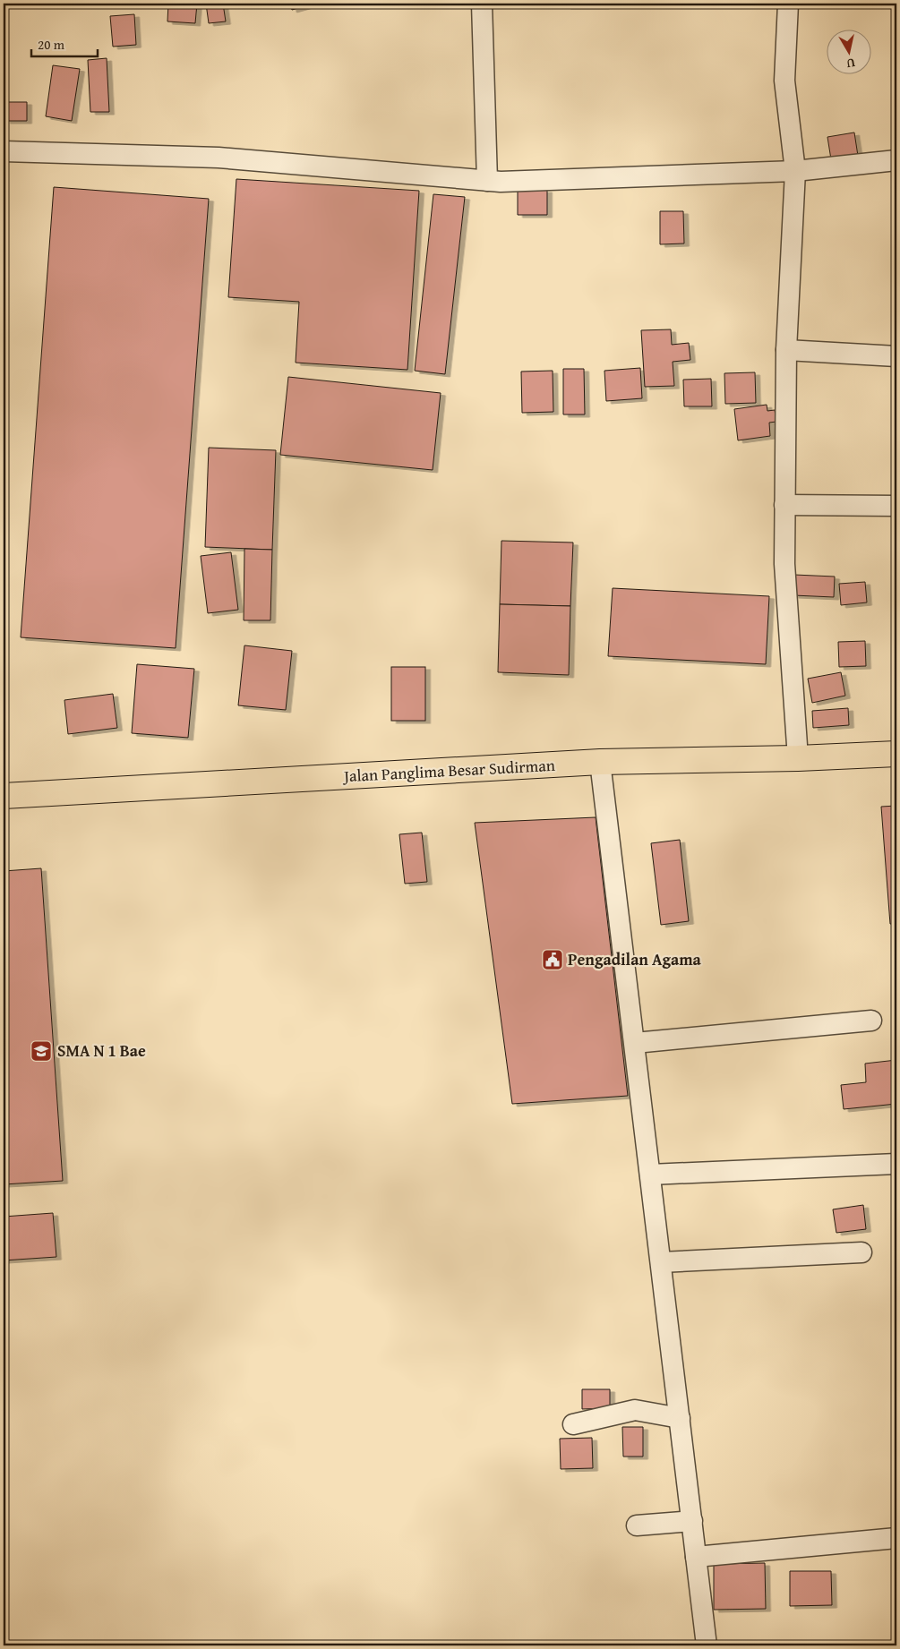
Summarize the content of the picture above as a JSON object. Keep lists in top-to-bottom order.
{
  "streets": {
    "main road": ["Jalan Panglima Besar Sudirman"]
  },
  "places": {
    "public building": ["Pengadilan Agama"],
    "school or university": ["SMA N 1 Bae"]
  },
  "scale_bar": "20 m",
  "north": "bottom"
}
